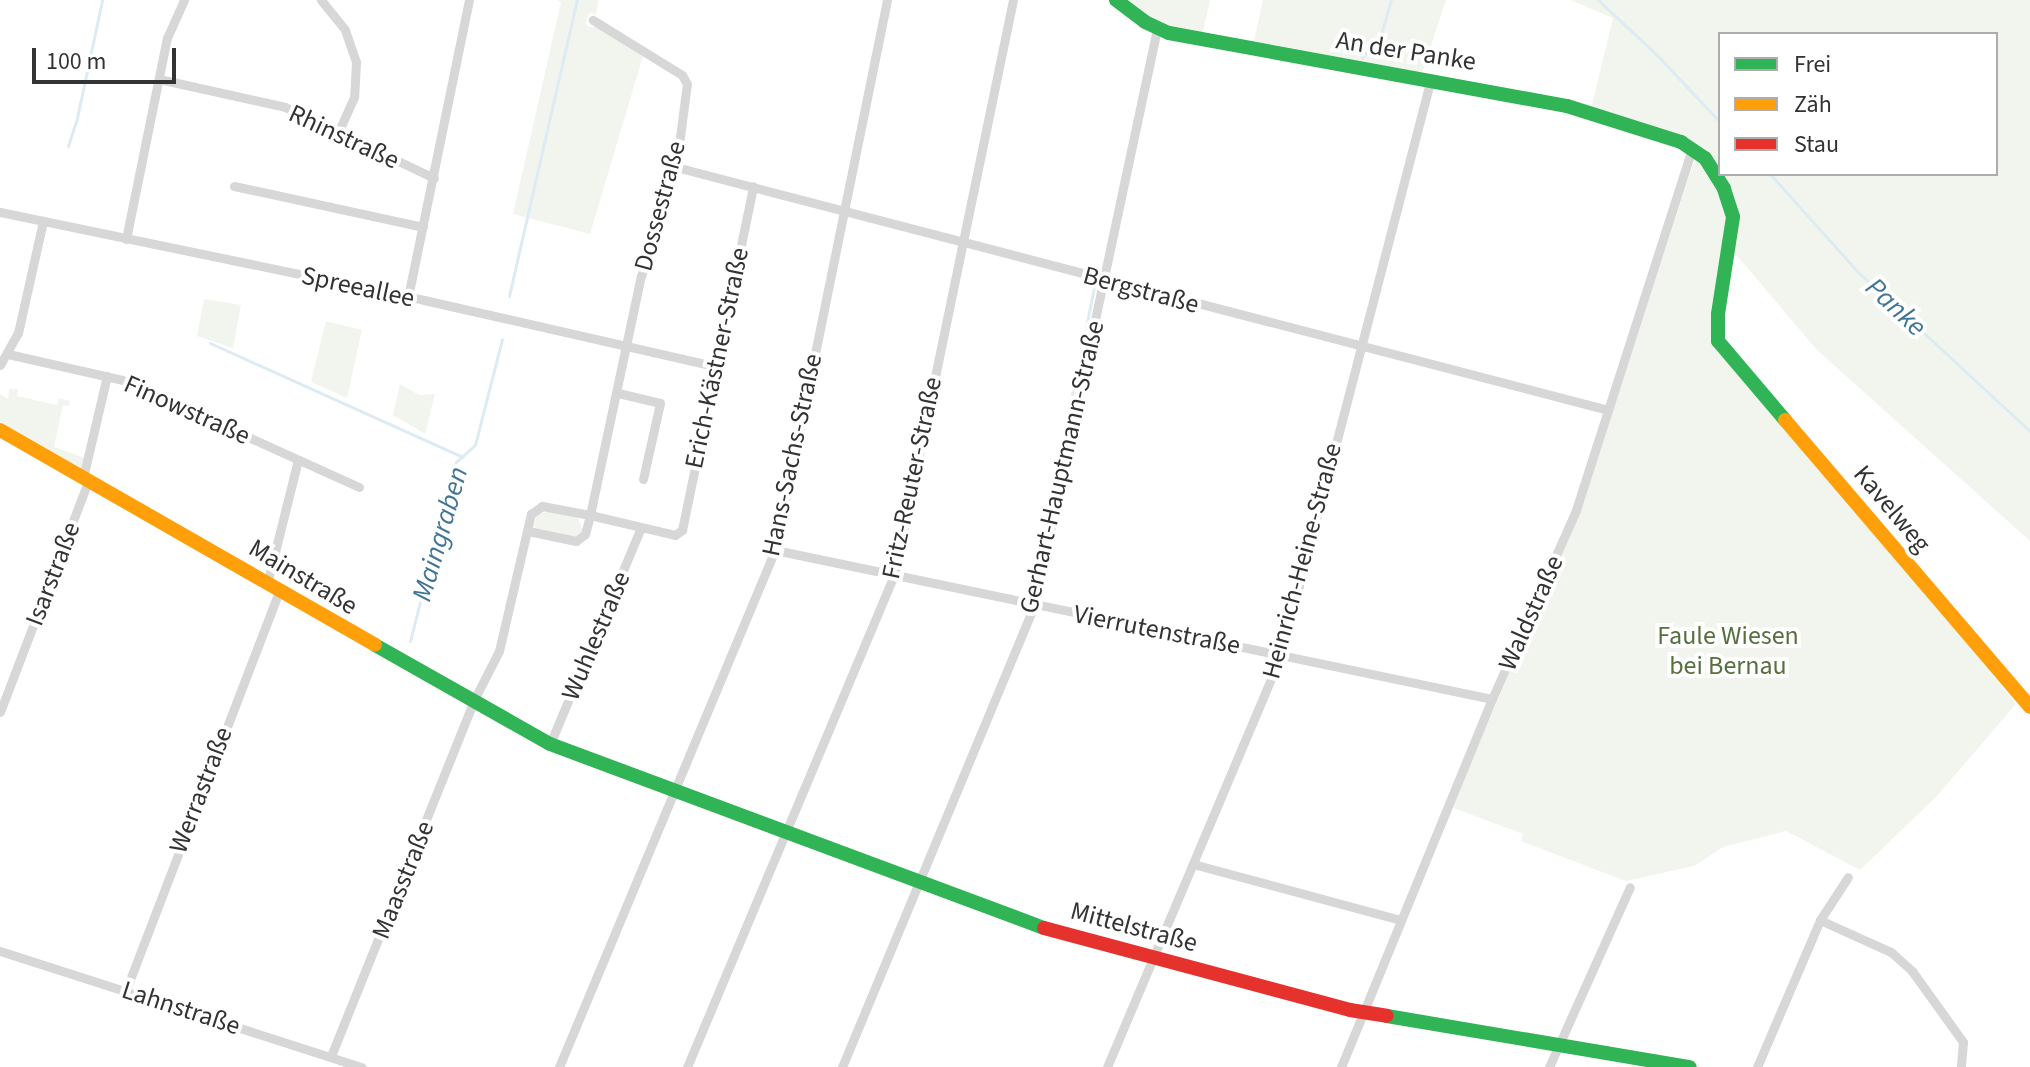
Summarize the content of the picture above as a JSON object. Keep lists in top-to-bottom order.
{
  "streets": {
    "street": [
      "An der Panke",
      "Rhinstraße",
      "Dossestraße",
      "Spreeallee",
      "Bergstraße",
      "Erich-Kästner-Straße",
      "Finowstraße",
      "Hans-Sachs-Straße",
      "Gerhart-Hauptmann-Straße",
      "Fritz-Reuter-Straße",
      "Kavelweg",
      "Heinrich-Heine-Straße",
      "Isarstraße",
      "Mainstraße",
      "Waldstraße",
      "Vierrutenstraße",
      "Wuhlestraße",
      "Werrastraße",
      "Maasstraße",
      "Mittelstraße",
      "Lahnstraße"
    ]
  },
  "crossings": [
    ["An der Panke", "Gerhart-Hauptmann-Straße"],
    ["An der Panke", "Kavelweg"],
    ["An der Panke", "Heinrich-Heine-Straße"],
    ["An der Panke", "Waldstraße"],
    ["Dossestraße", "Spreeallee"],
    ["Dossestraße", "Bergstraße"],
    ["Spreeallee", "Erich-Kästner-Straße"],
    ["Bergstraße", "Erich-Kästner-Straße"],
    ["Bergstraße", "Hans-Sachs-Straße"],
    ["Bergstraße", "Gerhart-Hauptmann-Straße"],
    ["Bergstraße", "Fritz-Reuter-Straße"],
    ["Bergstraße", "Heinrich-Heine-Straße"],
    ["Bergstraße", "Waldstraße"],
    ["Erich-Kästner-Straße", "Wuhlestraße"],
    ["Finowstraße", "Isarstraße"],
    ["Finowstraße", "Werrastraße"],
    ["Hans-Sachs-Straße", "Vierrutenstraße"],
    ["Hans-Sachs-Straße", "Mittelstraße"],
    ["Gerhart-Hauptmann-Straße", "Vierrutenstraße"],
    ["Gerhart-Hauptmann-Straße", "Mittelstraße"],
    ["Fritz-Reuter-Straße", "Vierrutenstraße"],
    ["Fritz-Reuter-Straße", "Mittelstraße"],
    ["Kavelweg", "Waldstraße"],
    ["Heinrich-Heine-Straße", "Vierrutenstraße"],
    ["Heinrich-Heine-Straße", "Mittelstraße"],
    ["Isarstraße", "Mainstraße"],
    ["Mainstraße", "Wuhlestraße"],
    ["Mainstraße", "Werrastraße"],
    ["Mainstraße", "Maasstraße"],
    ["Mainstraße", "Mittelstraße"],
    ["Waldstraße", "Vierrutenstraße"],
    ["Waldstraße", "Mittelstraße"],
    ["Werrastraße", "Lahnstraße"],
    ["Maasstraße", "Lahnstraße"]
  ],
  "water": ["Panke", "Maingraben"],
  "parks": ["Faule Wiesen bei Bernau"],
  "legend": ["Frei", "Zäh", "Stau"],
  "scale_bar": "100 m"
}
